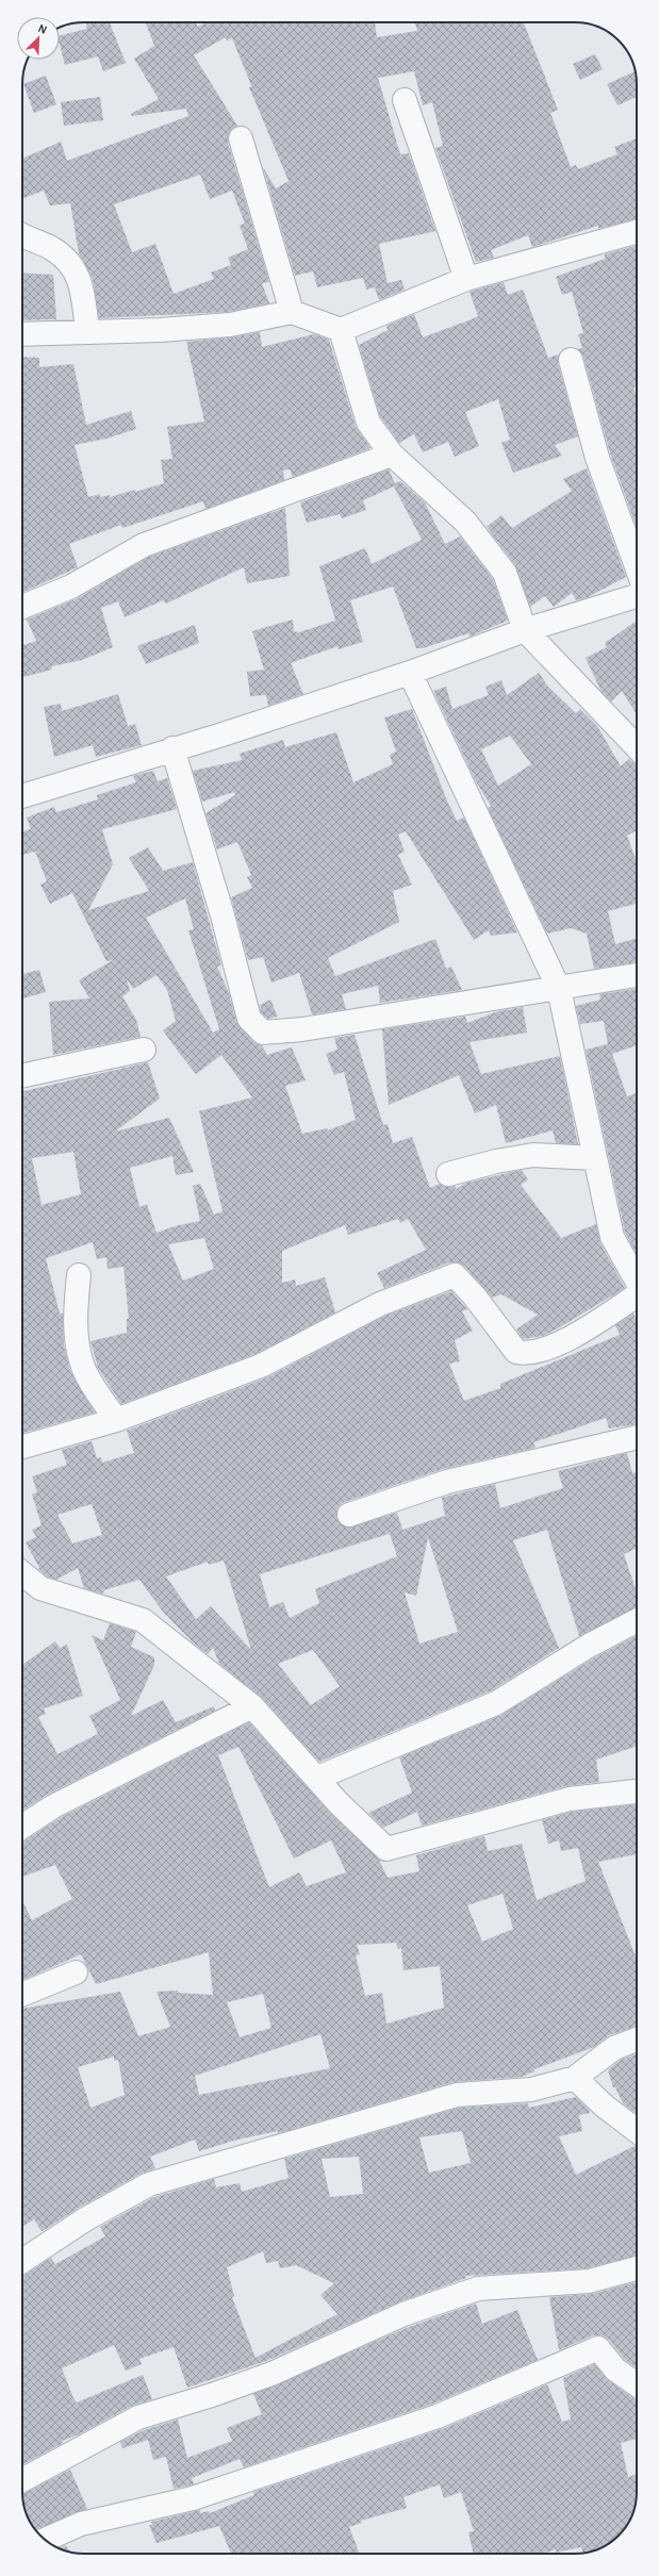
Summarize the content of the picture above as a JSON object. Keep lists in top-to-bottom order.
{
  "north": "top right"
}
